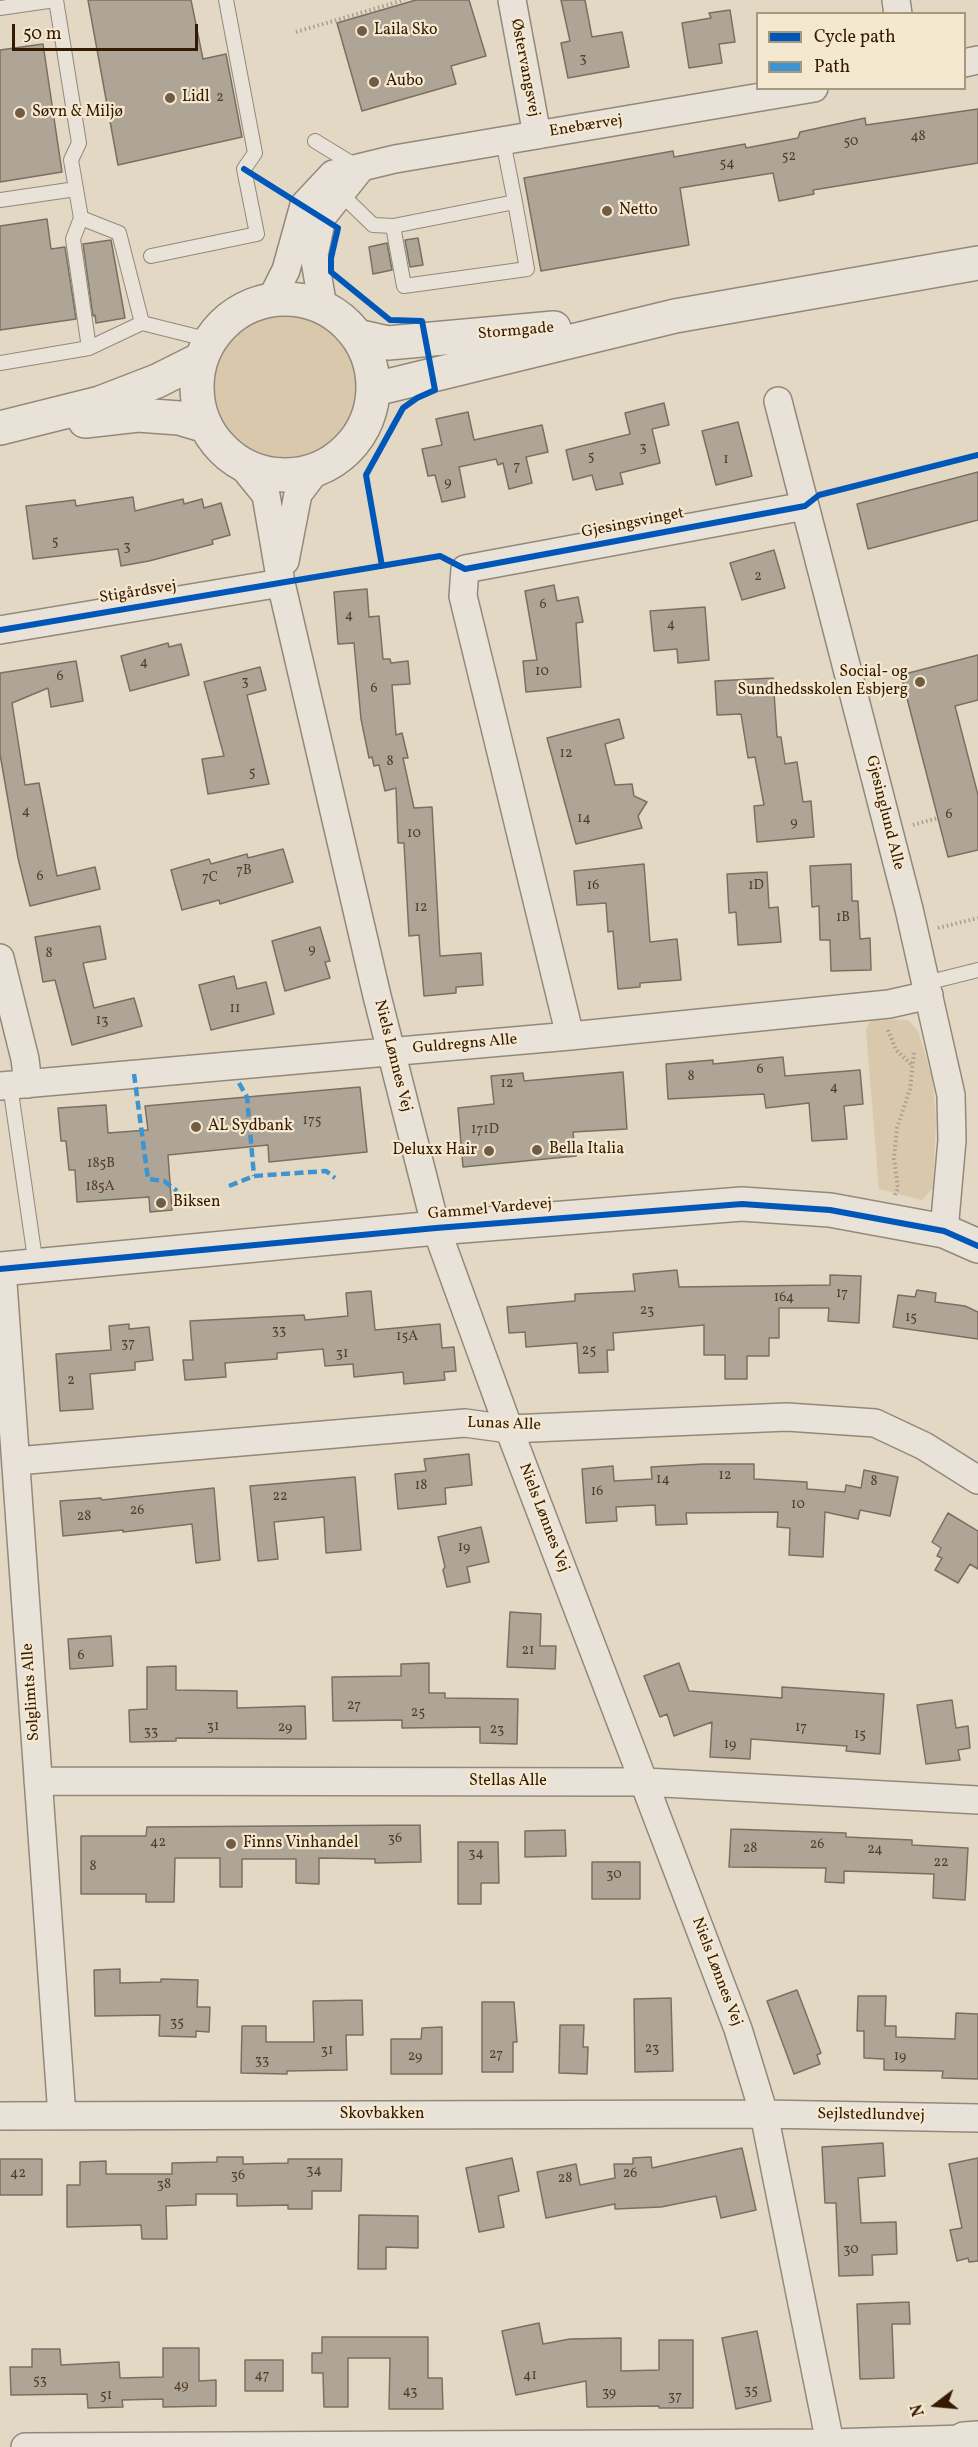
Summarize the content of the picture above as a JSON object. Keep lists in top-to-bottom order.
{
  "streets": {
    "street": [
      "Østervangsvej",
      "Enebærvej",
      "Stormgade",
      "Gjesingsvinget",
      "Stigårdsvej",
      "Gjesinglund Alle",
      "Guldregns Alle",
      "Niels Lønnes Vej",
      "Gammel Vardevej",
      "Lunas Alle",
      "Solglimts Alle",
      "Stellas Alle",
      "Skovbakken",
      "Sejlstedlundvej"
    ]
  },
  "crossings": [
    ["Østervangsvej", "Enebærvej"],
    ["Enebærvej", "Stormgade"],
    ["Enebærvej", "Niels Lønnes Vej"],
    ["Stormgade", "Niels Lønnes Vej"],
    ["Gjesingsvinget", "Gjesinglund Alle"],
    ["Gjesingsvinget", "Guldregns Alle"],
    ["Stigårdsvej", "Niels Lønnes Vej"],
    ["Gjesinglund Alle", "Guldregns Alle"],
    ["Gjesinglund Alle", "Gammel Vardevej"],
    ["Guldregns Alle", "Niels Lønnes Vej"],
    ["Niels Lønnes Vej", "Gammel Vardevej"],
    ["Niels Lønnes Vej", "Lunas Alle"],
    ["Niels Lønnes Vej", "Stellas Alle"],
    ["Niels Lønnes Vej", "Skovbakken"],
    ["Niels Lønnes Vej", "Sejlstedlundvej"],
    ["Gammel Vardevej", "Solglimts Alle"],
    ["Lunas Alle", "Solglimts Alle"],
    ["Solglimts Alle", "Stellas Alle"],
    ["Solglimts Alle", "Skovbakken"],
    ["Skovbakken", "Sejlstedlundvej"]
  ],
  "places": [
    "Laila Sko",
    "Aubo",
    "Lidl",
    "Søvn & Miljø",
    "Netto",
    "Social- og Sundhedsskolen Esbjerg",
    "AL Sydbank",
    "Bella Italia",
    "Deluxx Hair",
    "Biksen",
    "Finns Vinhandel"
  ],
  "house_numbers": [
    "3",
    "2",
    "48",
    "50",
    "52",
    "54",
    "3",
    "5",
    "1",
    "7",
    "9",
    "5",
    "3",
    "2",
    "6",
    "4",
    "4",
    "4",
    "10",
    "6",
    "3",
    "6",
    "12",
    "8",
    "5",
    "4",
    "6",
    "14",
    "9",
    "10",
    "7B",
    "6",
    "7C",
    "16",
    "1D",
    "12",
    "1B",
    "9",
    "8",
    "11",
    "13",
    "6",
    "8",
    "12",
    "4",
    "175",
    "171D",
    "185B",
    "185A",
    "17",
    "164",
    "23",
    "15",
    "33",
    "15A",
    "37",
    "25",
    "31",
    "2",
    "12",
    "14",
    "8",
    "18",
    "16",
    "22",
    "10",
    "26",
    "28",
    "19",
    "21",
    "6",
    "27",
    "25",
    "31",
    "29",
    "17",
    "23",
    "33",
    "15",
    "19",
    "36",
    "42",
    "26",
    "28",
    "24",
    "34",
    "22",
    "8",
    "30",
    "35",
    "23",
    "31",
    "27",
    "29",
    "19",
    "33",
    "34",
    "42",
    "26",
    "36",
    "28",
    "38",
    "30",
    "47",
    "41",
    "53",
    "49",
    "35",
    "43",
    "39",
    "51",
    "37"
  ],
  "legend": ["Cycle path", "Path"],
  "scale_bar": "50 m",
  "north": "left"
}
